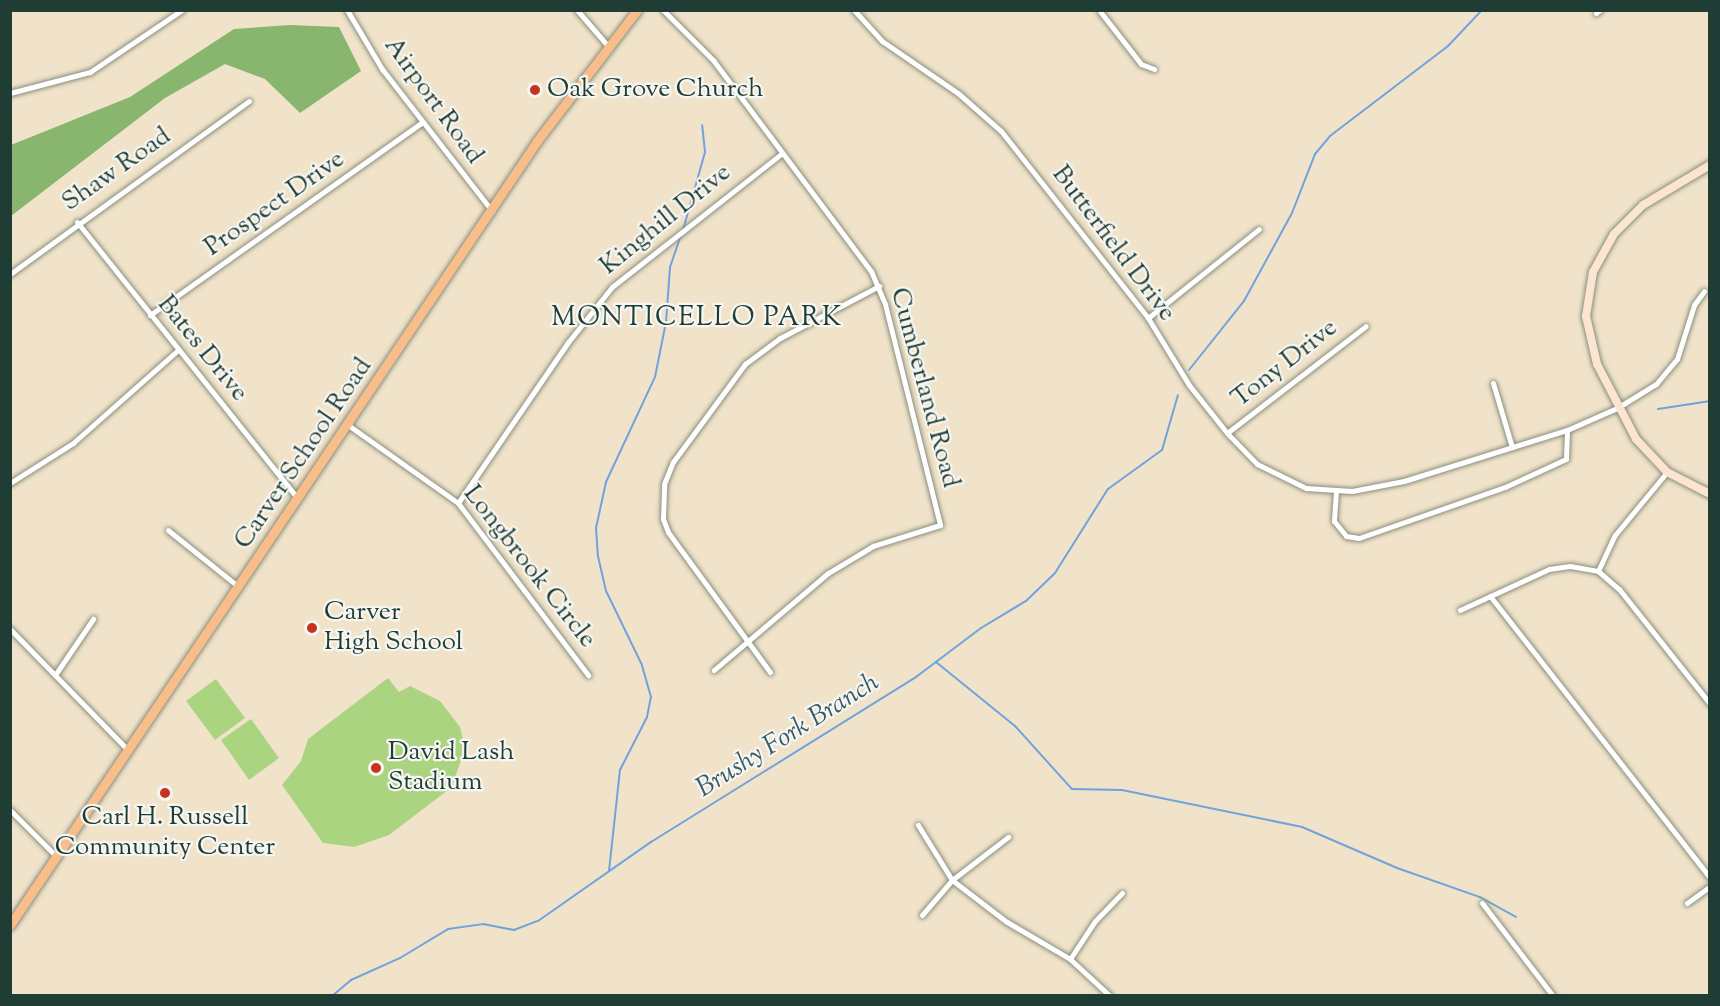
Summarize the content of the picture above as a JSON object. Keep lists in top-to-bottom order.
{
  "streets": {
    "main road": ["Carver School Road"],
    "street": [
      "Airport Road",
      "Shaw Road",
      "Prospect Drive",
      "Kinghill Drive",
      "Butterfield Drive",
      "Bates Drive",
      "Tony Drive",
      "Cumberland Road",
      "Longbrook Circle"
    ]
  },
  "crossings": [
    ["Airport Road", "Prospect Drive"],
    ["Airport Road", "Carver School Road"],
    ["Shaw Road", "Bates Drive"],
    ["Prospect Drive", "Bates Drive"],
    ["Kinghill Drive", "Cumberland Road"],
    ["Kinghill Drive", "Longbrook Circle"],
    ["Butterfield Drive", "Tony Drive"],
    ["Bates Drive", "Carver School Road"],
    ["Carver School Road", "Longbrook Circle"]
  ],
  "districts": ["MONTICELLO PARK"],
  "water": ["Brushy Fork Branch"],
  "places": [
    "Oak Grove Church",
    "Carver High School",
    "David Lash Stadium",
    "Carl H. Russell Community Center"
  ]
}
